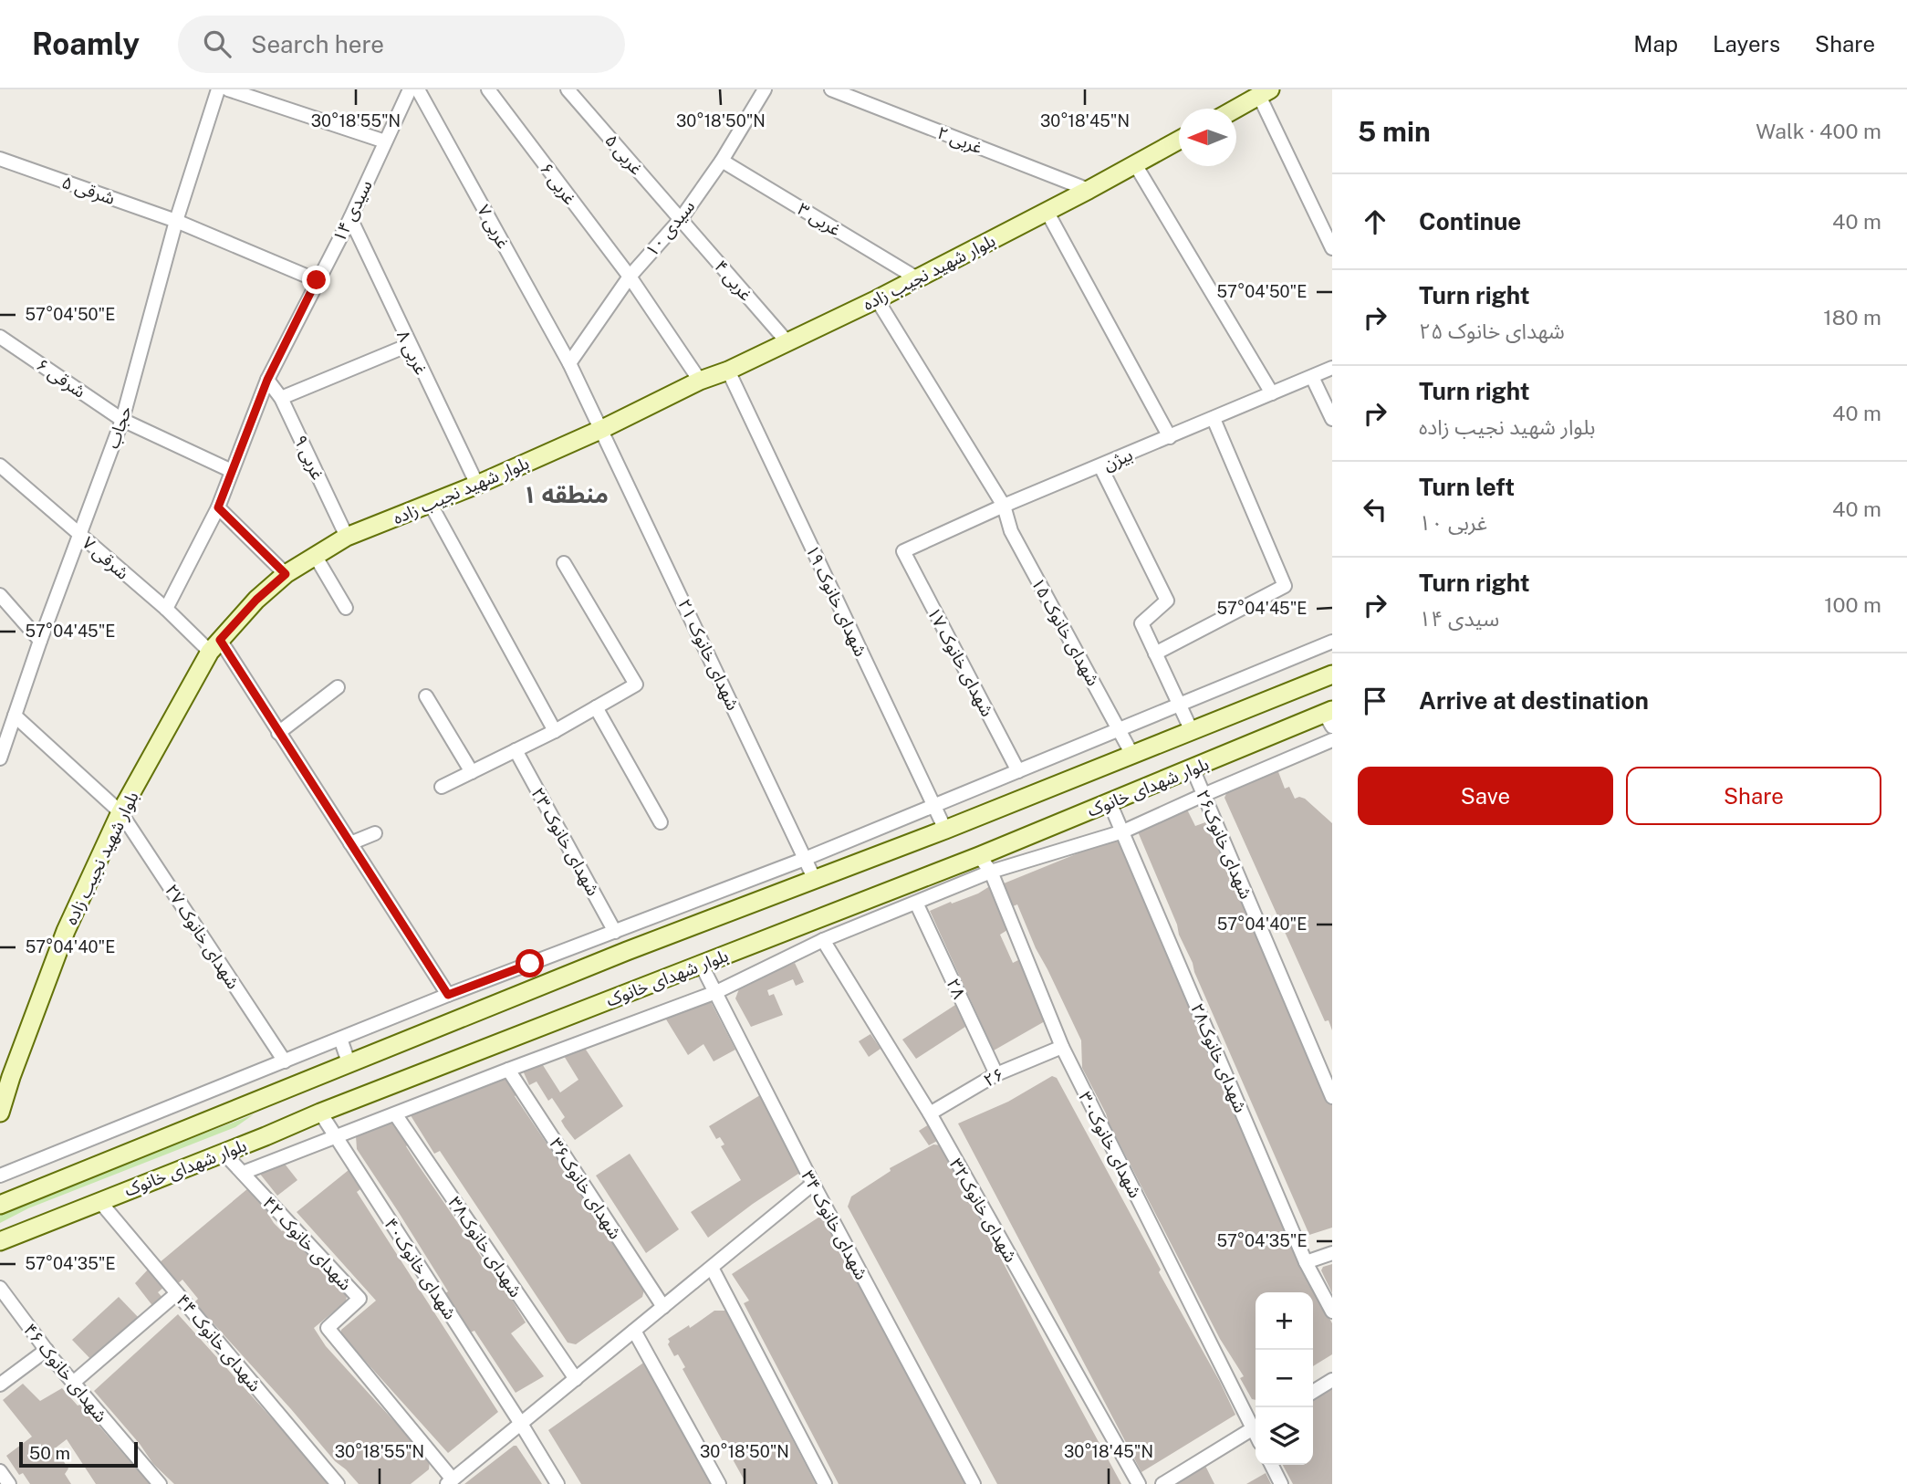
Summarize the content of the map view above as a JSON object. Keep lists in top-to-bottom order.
{
  "streets": {
    "main road": ["بلوار شهید نجیب زاده", "بلوار شهدای خانوک"],
    "street": [
      "غربی ۲",
      "غربی ۵",
      "غربی ۶",
      "شرقی ۵",
      "سیدی ۱۴",
      "غربی ۳",
      "غربی ۷",
      "سیدی ۱۰",
      "غربی ۴",
      "غربی ۸",
      "شرقی ۶",
      "حجاب",
      "غربی ۹",
      "بیژن",
      "شرقی ۷",
      "شهدای خانوک ۱۹",
      "شهدای خانوک ۱۵",
      "شهدای خانوک ۲۱",
      "شهدای خانوک ۱۷",
      "شهدای خانوک ۲۳",
      "شهدای خانوک۲۶",
      "شهدای خانوک ۲۷",
      "۲۸",
      "شهدای خانوک۲۸",
      "۲۶",
      "شهدای خانوک۳۰",
      "شهدای خانوک۳۶",
      "شهدای خانوک۳۲",
      "۳۴ شهدای خانوک",
      "شهدای خانوک ۴۲",
      "شهدای خانوک۳۸",
      "شهدای خانوک۴۰",
      "۴۴ شهدای خانوک",
      "۴۶ شهدای خانوک"
    ]
  },
  "crossings": [
    ["غربی ۲", "بلوار شهید نجیب زاده"],
    ["غربی ۵", "سیدی ۱۰"],
    ["غربی ۵", "غربی ۴"],
    ["غربی ۶", "سیدی ۱۰"],
    ["شرقی ۵", "سیدی ۱۴"],
    ["شرقی ۵", "حجاب"],
    ["سیدی ۱۴", "غربی ۸"],
    ["سیدی ۱۴", "شرقی ۶"],
    ["سیدی ۱۴", "غربی ۹"],
    ["سیدی ۱۴", "شرقی ۷"],
    ["غربی ۳", "سیدی ۱۰"],
    ["غربی ۳", "بلوار شهید نجیب زاده"],
    ["غربی ۷", "سیدی ۱۰"],
    ["سیدی ۱۰", "غربی ۴"],
    ["بلوار شهید نجیب زاده", "غربی ۴"],
    ["بلوار شهید نجیب زاده", "غربی ۸"],
    ["بلوار شهید نجیب زاده", "غربی ۹"],
    ["بلوار شهید نجیب زاده", "شرقی ۷"],
    ["بلوار شهید نجیب زاده", "شهدای خانوک ۱۹"],
    ["بلوار شهید نجیب زاده", "شهدای خانوک ۱۵"],
    ["بلوار شهید نجیب زاده", "شهدای خانوک ۲۱"],
    ["بلوار شهید نجیب زاده", "شهدای خانوک ۲۷"],
    ["شرقی ۶", "حجاب"],
    ["حجاب", "شرقی ۷"],
    ["حجاب", "شهدای خانوک ۲۷"],
    ["بیژن", "شهدای خانوک ۱۵"],
    ["بیژن", "شهدای خانوک ۱۷"],
    ["شهدای خانوک ۱۹", "بلوار شهدای خانوک"],
    ["شهدای خانوک ۱۵", "بلوار شهدای خانوک"],
    ["شهدای خانوک ۲۱", "بلوار شهدای خانوک"],
    ["بلوار شهدای خانوک", "شهدای خانوک۲۶"],
    ["بلوار شهدای خانوک", "شهدای خانوک۲۸"],
    ["بلوار شهدای خانوک", "شهدای خانوک۳۰"],
    ["بلوار شهدای خانوک", "۳۴ شهدای خانوک"],
    ["بلوار شهدای خانوک", "شهدای خانوک ۴۲"],
    ["بلوار شهدای خانوک", "شهدای خانوک۴۰"],
    ["بلوار شهدای خانوک", "۴۴ شهدای خانوک"],
    ["۲۸", "۲۶"],
    ["۲۶", "شهدای خانوک۳۰"],
    ["۲۶", "شهدای خانوک۳۲"]
  ],
  "districts": ["منطقه ۱"],
  "scale_bar": "50 m",
  "north": "left",
  "page": {
    "header": "Roamly",
    "search": "Search here",
    "nav": ["Map", "Layers", "Share"],
    "heading": ["5 min", "Walk · 400 m"],
    "list": [
      ["Continue", "40 m"],
      ["Turn right", "شهدای خانوک ۲۵", "180 m"],
      ["Turn right", "بلوار شهید نجیب زاده", "40 m"],
      ["Turn left", "غربی ۱۰", "40 m"],
      ["Turn right", "سیدی ۱۴", "100 m"],
      "Arrive at destination"
    ],
    "buttons": ["Save", "Share"],
    "map_buttons": ["+", "−"],
    "scale": "50 m"
  },
  "coordinates": [
    "30°18'55\"N",
    "30°18'50\"N",
    "30°18'45\"N",
    "57°04'50\"E",
    "57°04'45\"E",
    "57°04'40\"E",
    "57°04'35\"E"
  ]
}
